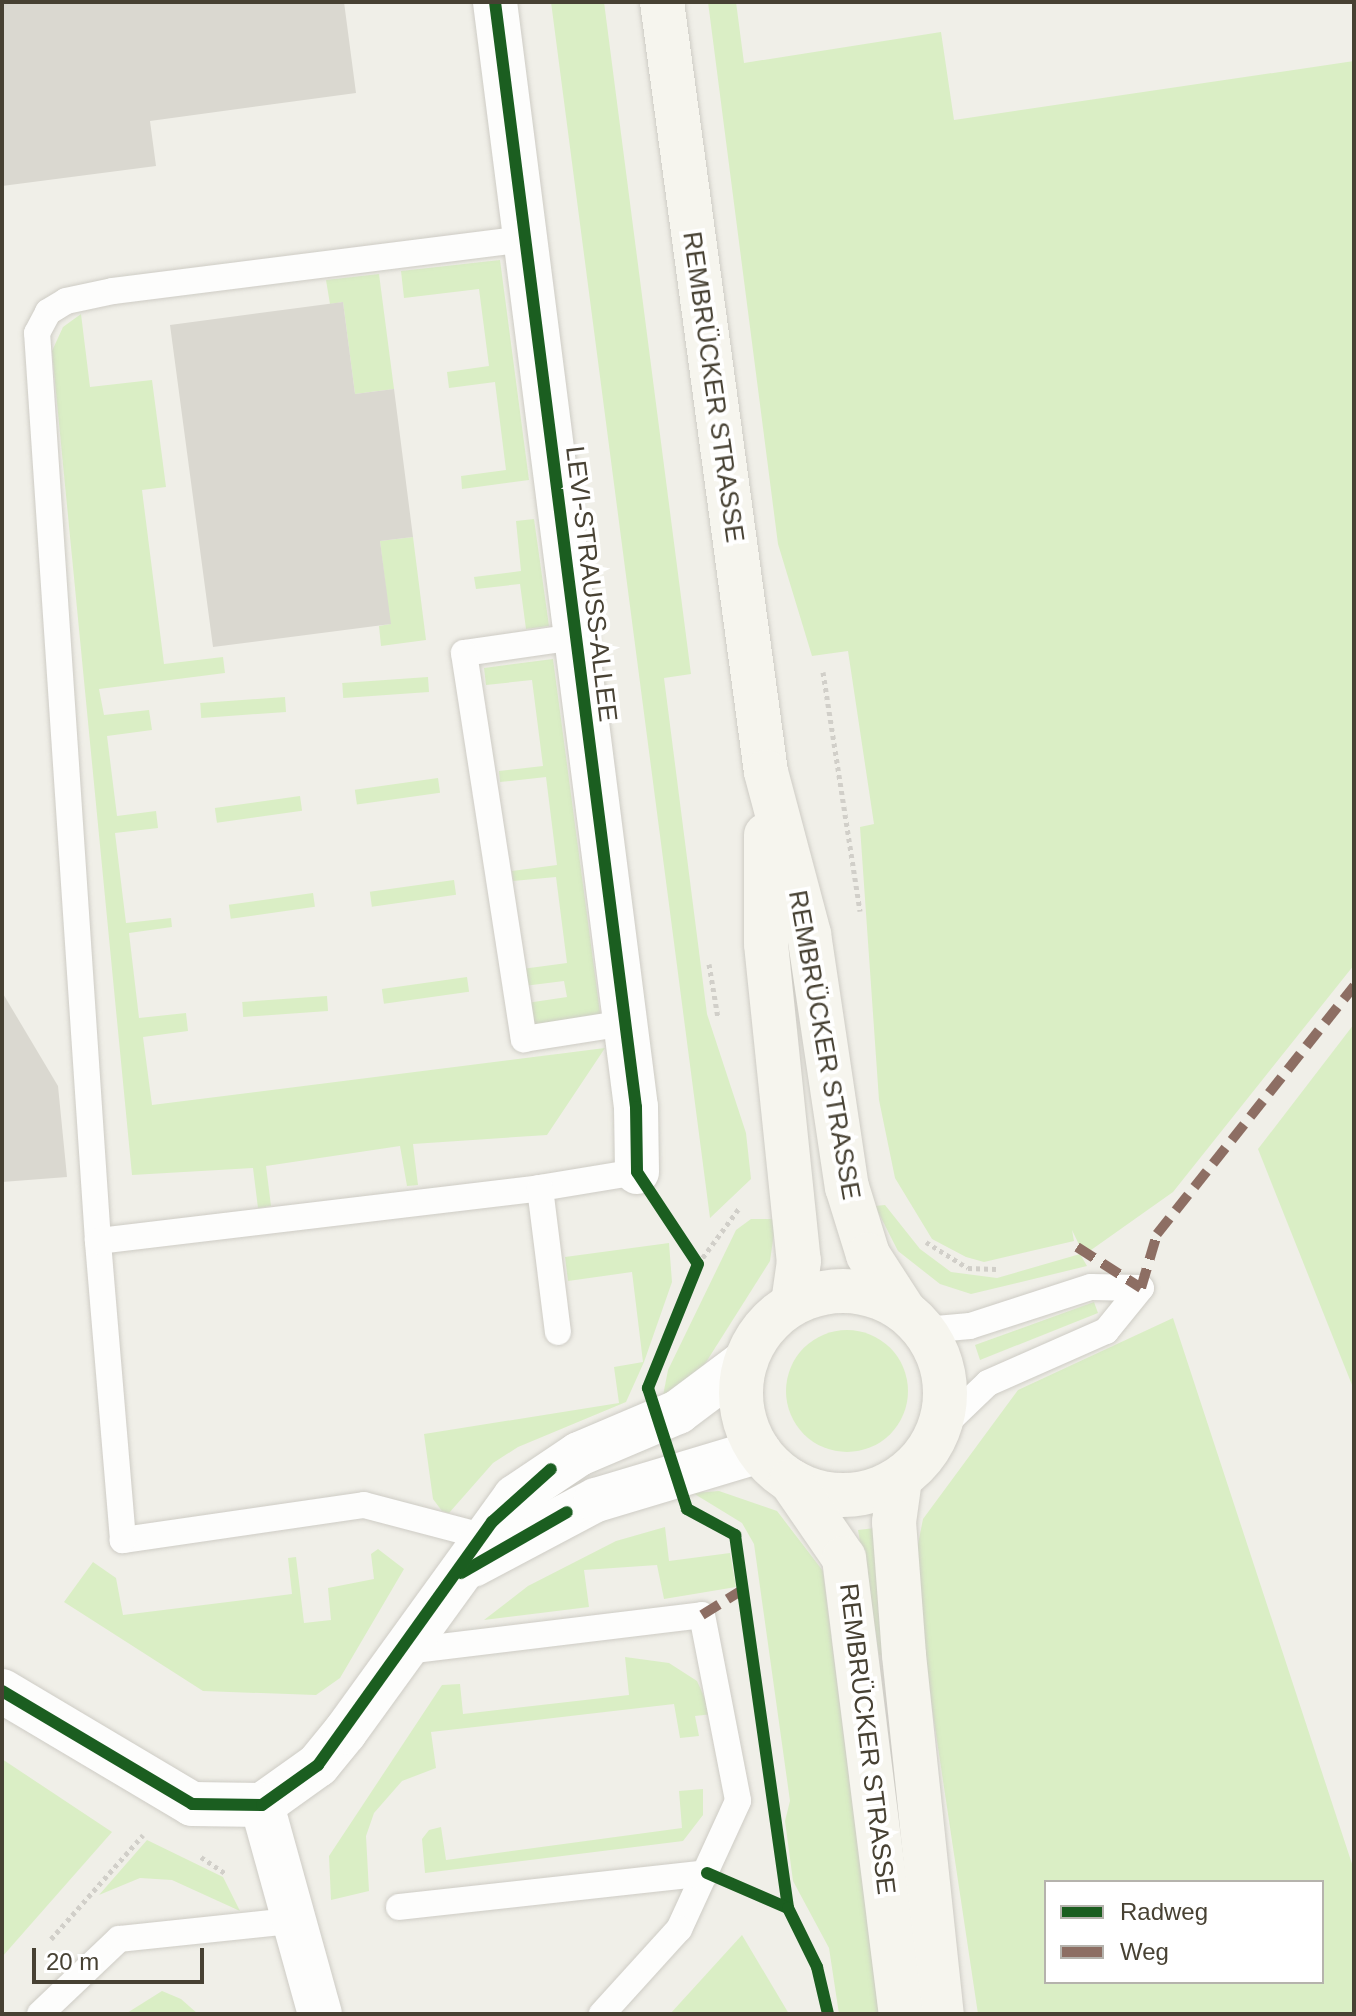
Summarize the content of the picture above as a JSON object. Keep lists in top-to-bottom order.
{
  "streets": {
    "main road": ["REMBRÜCKER STRASSE"],
    "street": ["LEVI-STRAUSS-ALLEE"]
  },
  "legend": ["Radweg", "Weg"],
  "scale_bar": "20 m"
}
